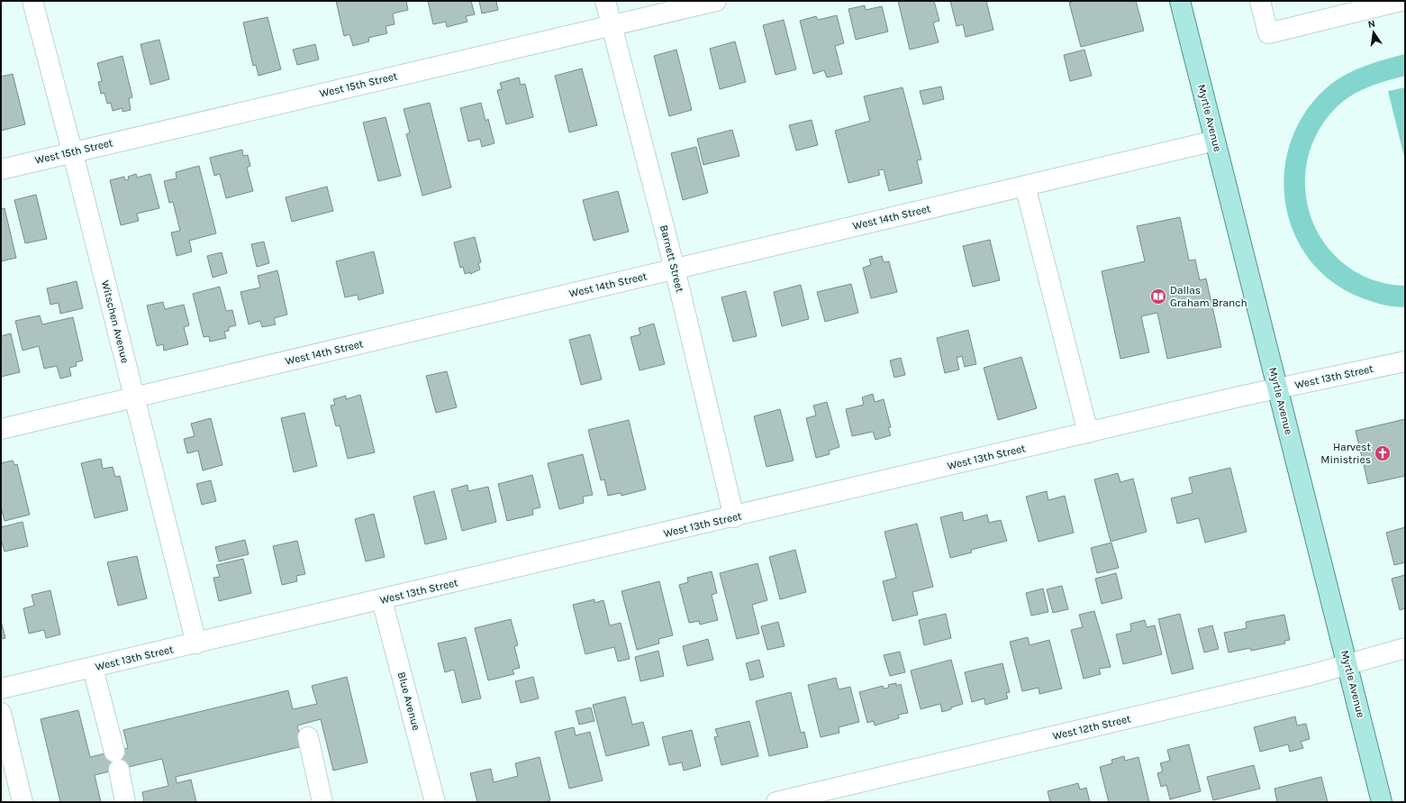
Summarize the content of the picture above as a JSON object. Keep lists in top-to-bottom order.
{
  "streets": {
    "main road": ["Myrtle Avenue"],
    "street": [
      "West 15th Street",
      "West 14th Street",
      "Barnett Street",
      "Witschen Avenue",
      "West 13th Street",
      "Blue Avenue",
      "West 12th Street"
    ]
  },
  "crossings": [
    ["West 15th Street", "Barnett Street"],
    ["West 15th Street", "Witschen Avenue"],
    ["Myrtle Avenue", "West 14th Street"],
    ["Myrtle Avenue", "West 13th Street"],
    ["Myrtle Avenue", "West 12th Street"],
    ["West 14th Street", "Barnett Street"],
    ["West 14th Street", "Witschen Avenue"],
    ["Barnett Street", "West 13th Street"],
    ["Witschen Avenue", "West 13th Street"],
    ["West 13th Street", "Blue Avenue"]
  ],
  "places": {
    "library": ["Dallas Graham Branch"],
    "church": ["Harvest Ministries"]
  },
  "north": "top"
}
